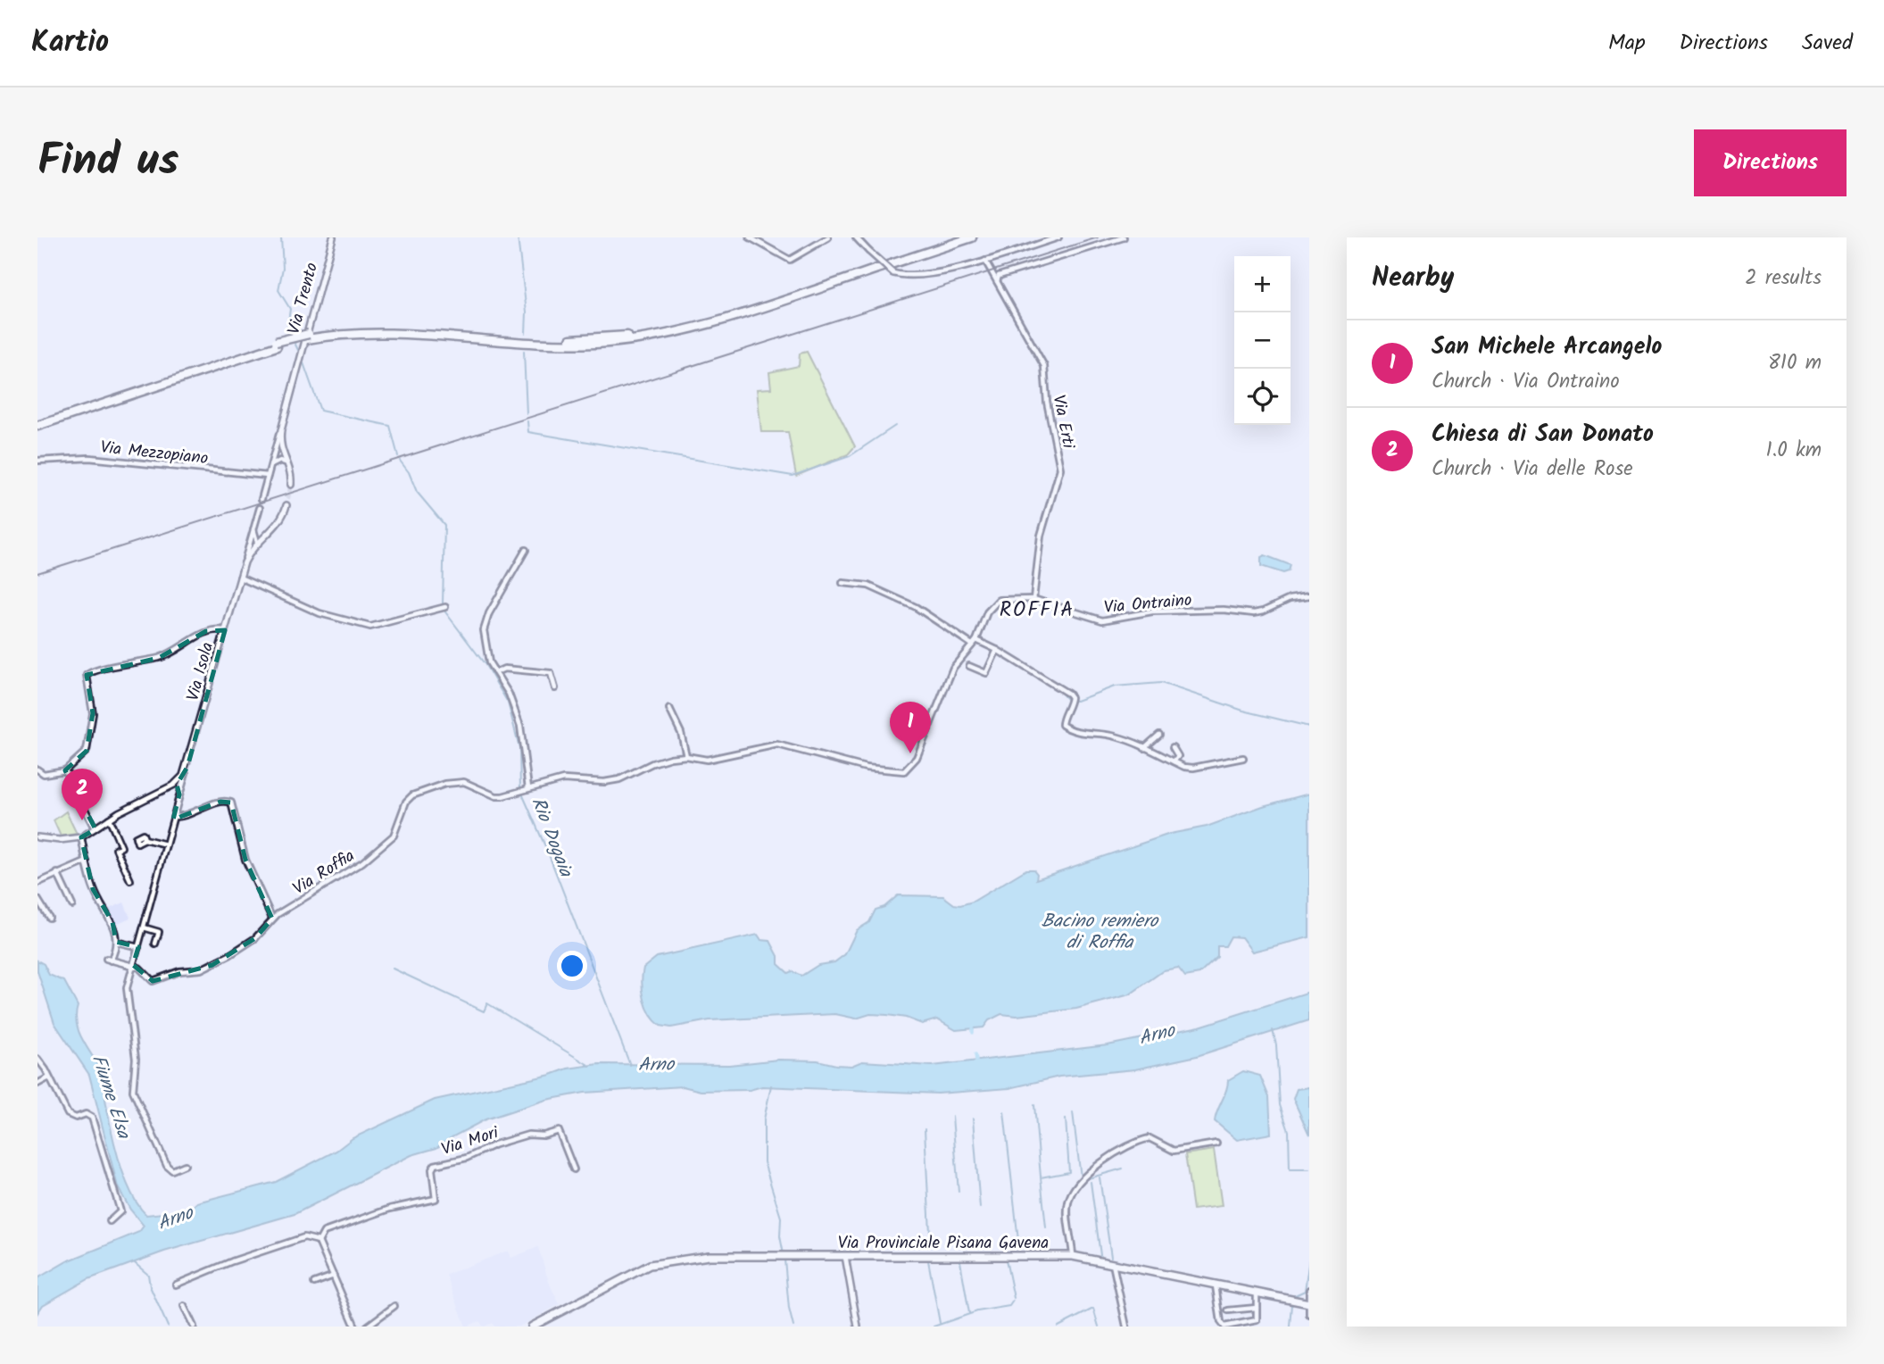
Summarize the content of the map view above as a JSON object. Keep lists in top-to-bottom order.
{
  "streets": {
    "main road": ["Via Provinciale Pisana Gavena"],
    "street": [
      "Via Trento",
      "Via Erti",
      "Via Mezzopiano",
      "Via Ontraino",
      "Via Isola",
      "Via Roffia",
      "Via Mori"
    ]
  },
  "crossings": [
    ["Via Erti", "Via Ontraino"],
    ["Via Ontraino", "Via Roffia"],
    ["Via Isola", "Via Roffia"]
  ],
  "districts": ["ROFFIA"],
  "water": [
    "Rio Dogaia",
    "Bacino remiero di Roffia",
    "Arno",
    "Fiume Elsa"
  ],
  "page": {
    "header": "Kartio",
    "nav": ["Map", "Directions", "Saved"],
    "title": "Find us",
    "buttons": "Directions",
    "heading": ["Nearby", "2 results"],
    "map_buttons": ["+", "−"],
    "list": [
      {
        "mark": "1",
        "name": "San Michele Arcangelo",
        "note": "Church · Via Ontraino",
        "value": "810 m"
      },
      {
        "mark": "2",
        "name": "Chiesa di San Donato",
        "note": "Church · Via delle Rose",
        "value": "1.0 km"
      }
    ],
    "pins": ["1", "2"]
  }
}
